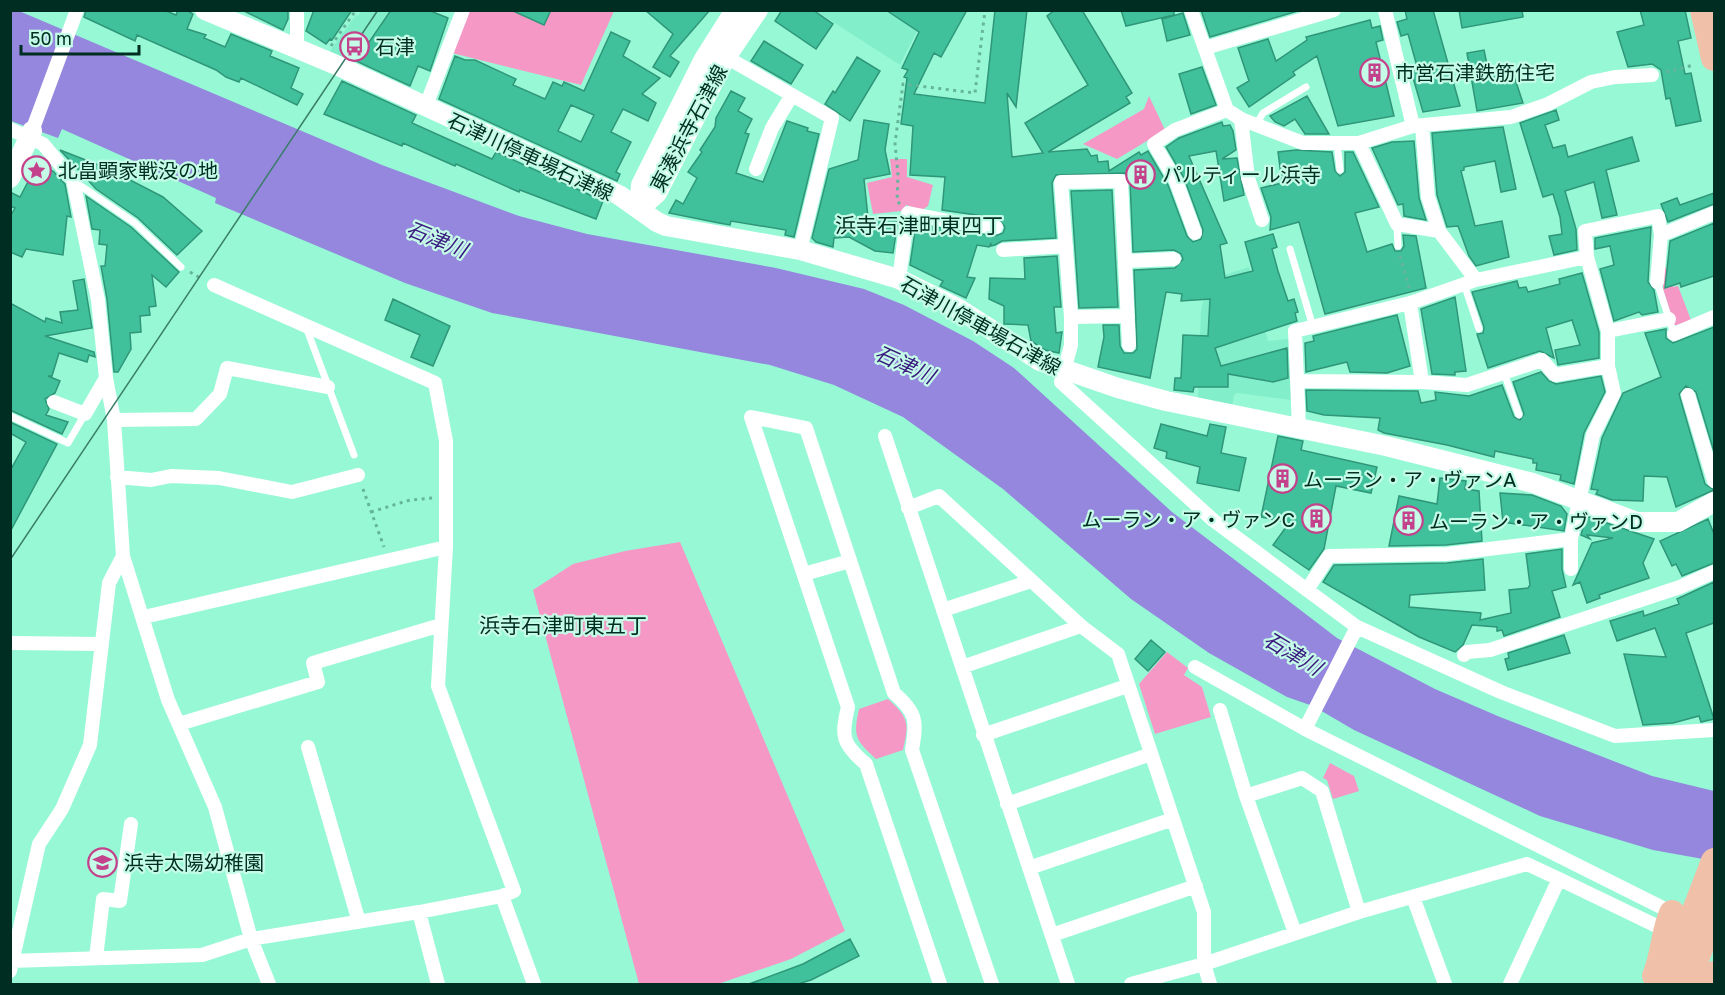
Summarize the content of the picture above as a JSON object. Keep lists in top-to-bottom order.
{
  "streets": {
    "main road": ["東湊浜寺石津線", "石津川停車場石津線"]
  },
  "crossings": [
    ["東湊浜寺石津線", "石津川停車場石津線"]
  ],
  "districts": ["浜寺石津町東四丁", "浜寺石津町東五丁"],
  "water": ["石津川"],
  "places": {
    "bus stop": ["石津"],
    "building": [
      "市営石津鉄筋住宅",
      "パルティール浜寺",
      "ムーラン・ア・ヴァンA",
      "ムーラン・ア・ヴァンC",
      "ムーラン・ア・ヴァンD"
    ],
    "place": ["北畠顕家戦没の地"],
    "school or university": ["浜寺太陽幼稚園"]
  },
  "scale_bar": "50 m"
}
